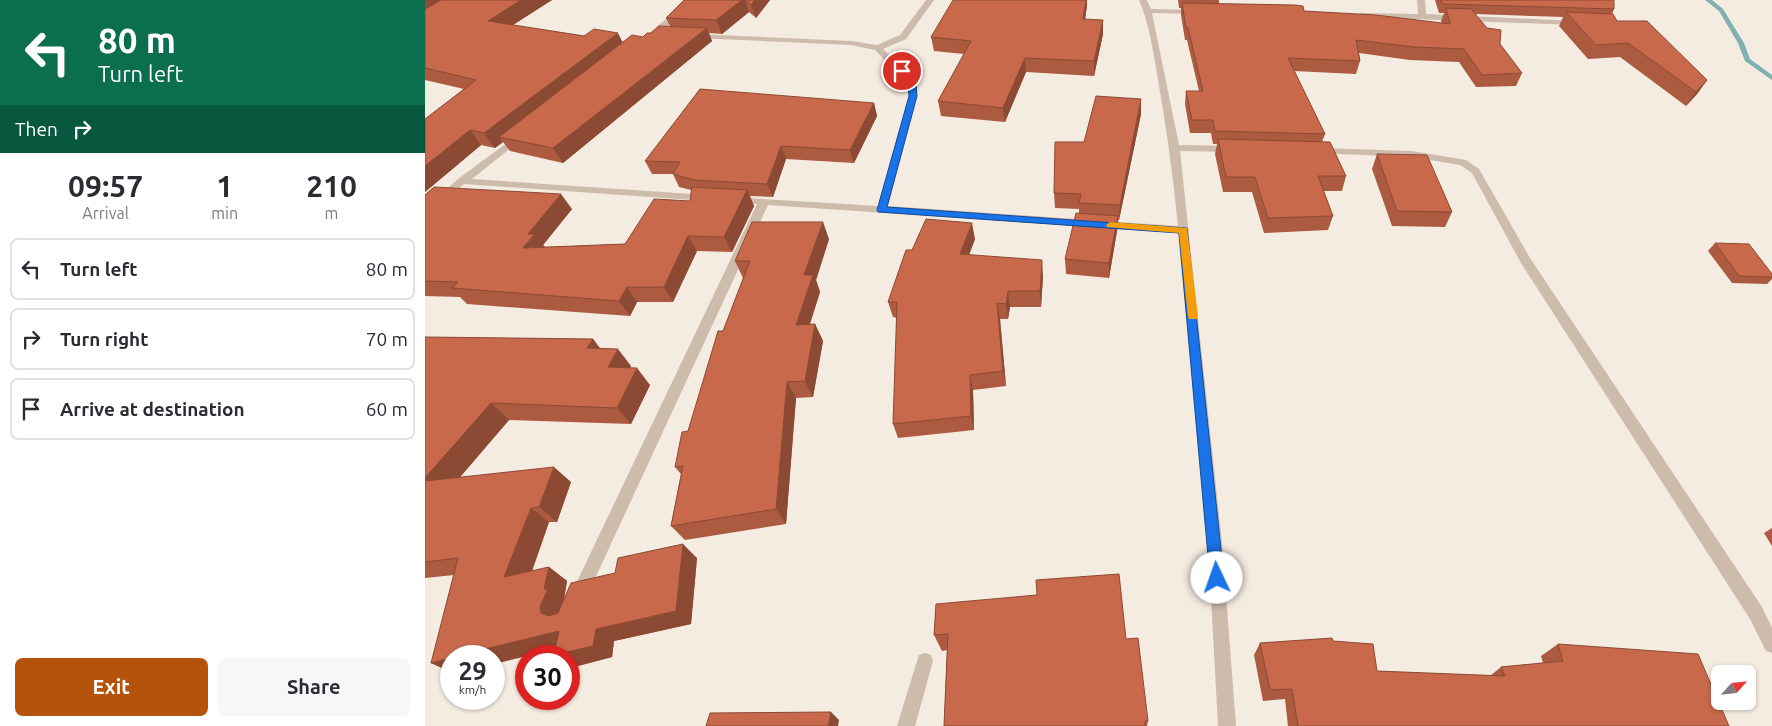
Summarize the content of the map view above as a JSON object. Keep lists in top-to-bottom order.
{
  "north": "top right",
  "page": {
    "turn": ["80 m", "Turn left"],
    "then": "Then",
    "eta": [
      "09:57",
      "Arrival",
      "1",
      "min",
      "210",
      "m"
    ],
    "list": [
      {
        "name": "Turn left",
        "value": "80 m"
      },
      {
        "name": "Turn right",
        "value": "70 m"
      },
      {
        "name": "Arrive at destination",
        "value": "60 m"
      }
    ],
    "speed": "29 km/h",
    "limit": "30",
    "buttons": ["Exit", "Share"]
  }
}
